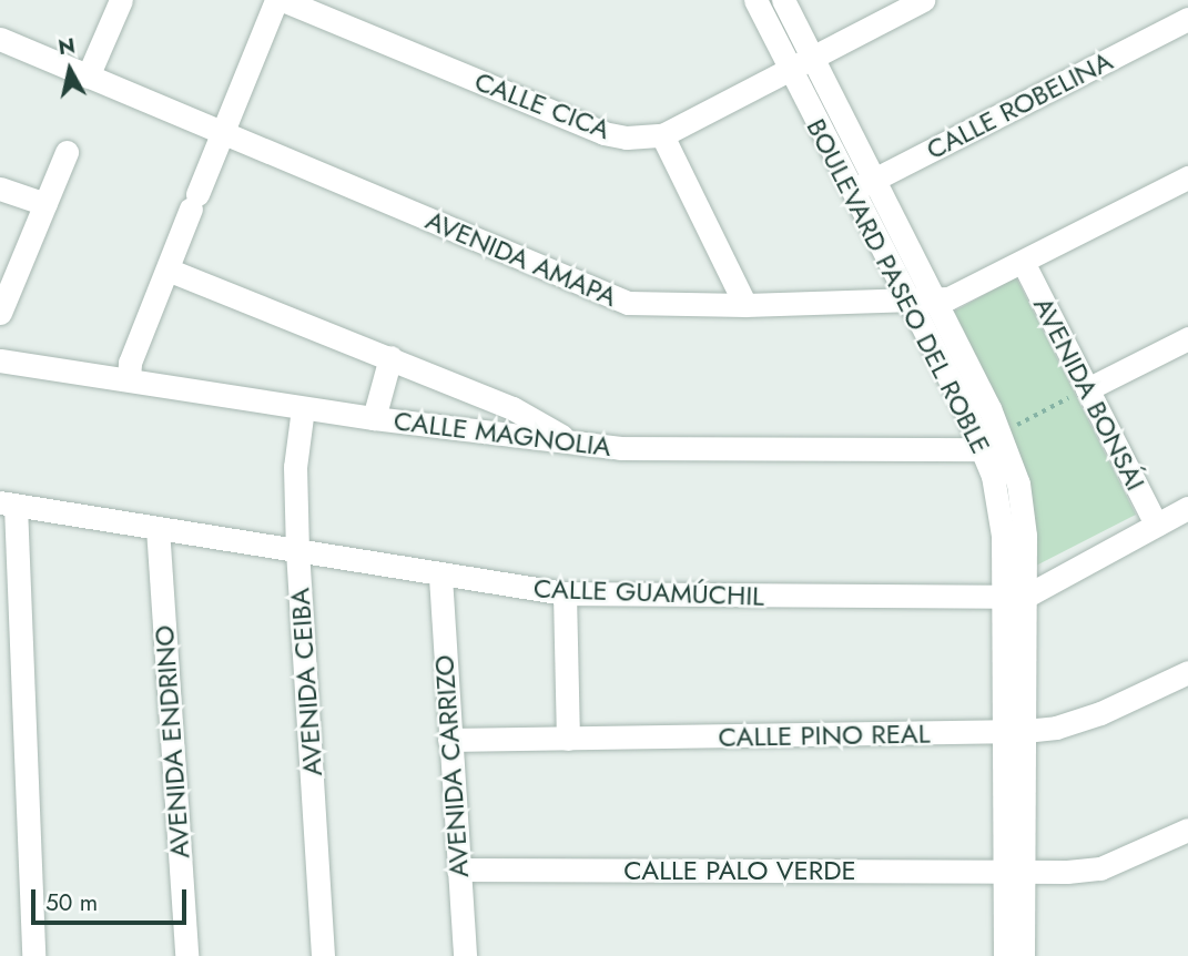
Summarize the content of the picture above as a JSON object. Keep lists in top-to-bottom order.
{
  "streets": {
    "street": [
      "CALLE CICA",
      "CALLE ROBELINA",
      "AVENIDA AMAPA",
      "BOULEVARD PASEO DEL ROBLE",
      "AVENIDA BONSÁI",
      "CALLE MAGNOLIA",
      "CALLE GUAMÚCHIL",
      "AVENIDA CEIBA",
      "CALLE PINO REAL",
      "AVENIDA ENDRINO",
      "AVENIDA CARRIZO",
      "CALLE PALO VERDE"
    ]
  },
  "crossings": [
    ["CALLE CICA", "BOULEVARD PASEO DEL ROBLE"],
    ["CALLE ROBELINA", "BOULEVARD PASEO DEL ROBLE"],
    ["AVENIDA AMAPA", "BOULEVARD PASEO DEL ROBLE"],
    ["AVENIDA AMAPA", "AVENIDA BONSÁI"],
    ["BOULEVARD PASEO DEL ROBLE", "CALLE MAGNOLIA"],
    ["BOULEVARD PASEO DEL ROBLE", "CALLE GUAMÚCHIL"],
    ["BOULEVARD PASEO DEL ROBLE", "CALLE PINO REAL"],
    ["BOULEVARD PASEO DEL ROBLE", "CALLE PALO VERDE"],
    ["AVENIDA BONSÁI", "CALLE GUAMÚCHIL"],
    ["CALLE MAGNOLIA", "AVENIDA CEIBA"],
    ["CALLE GUAMÚCHIL", "AVENIDA CEIBA"],
    ["CALLE GUAMÚCHIL", "AVENIDA ENDRINO"],
    ["CALLE GUAMÚCHIL", "AVENIDA CARRIZO"],
    ["CALLE PINO REAL", "AVENIDA CARRIZO"],
    ["AVENIDA CARRIZO", "CALLE PALO VERDE"]
  ],
  "scale_bar": "50 m",
  "north": "top"
}
